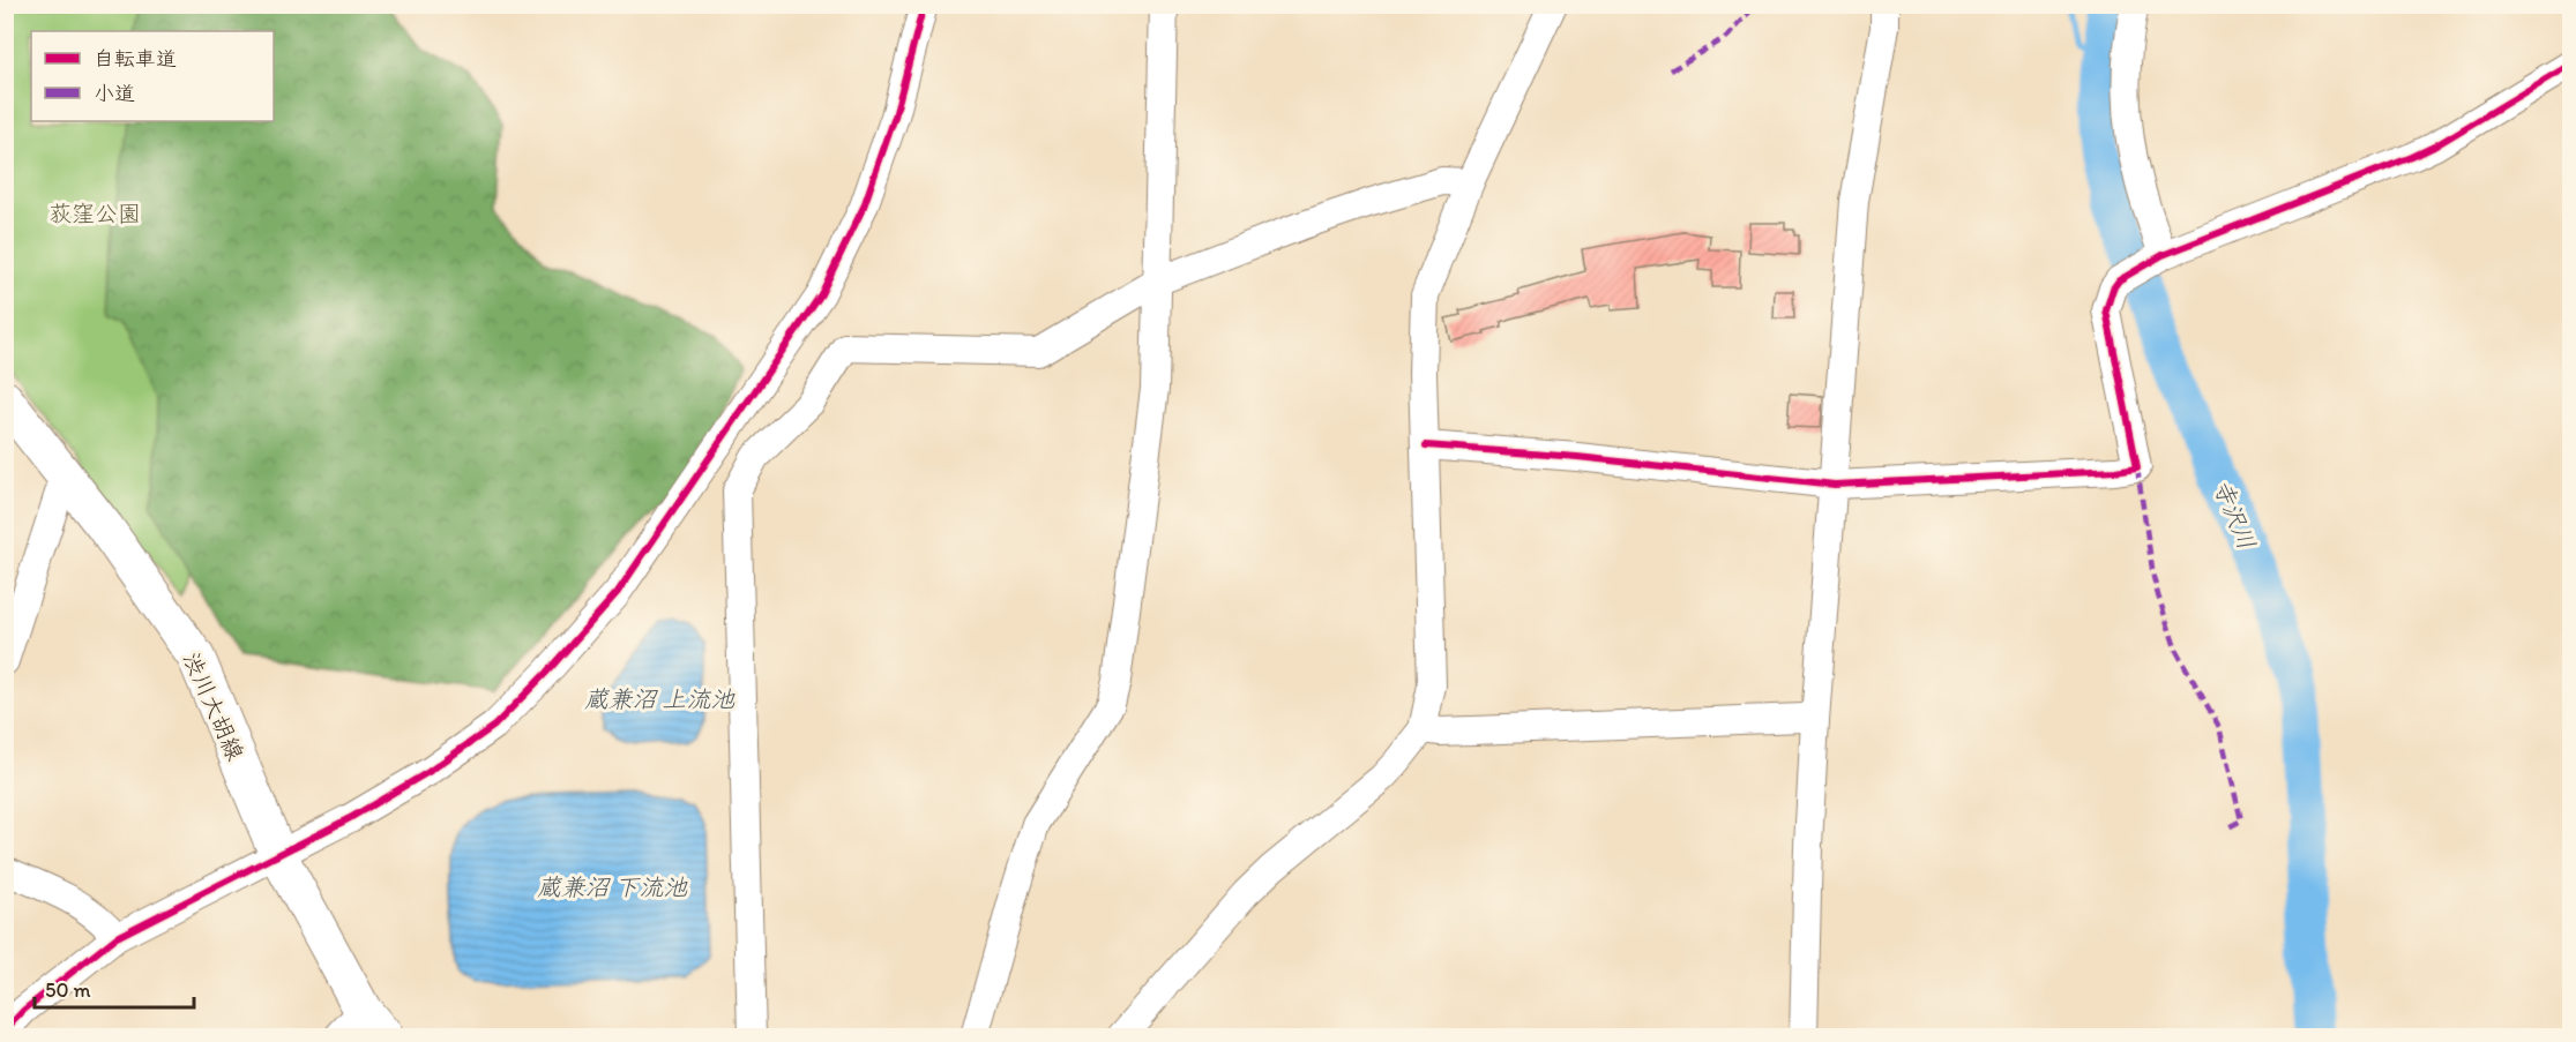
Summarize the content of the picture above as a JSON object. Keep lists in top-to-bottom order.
{
  "streets": {
    "main road": ["渋川大胡線"]
  },
  "water": ["寺沢川", "蔵兼沼 上流池", "蔵兼沼 下流池"],
  "parks": ["荻窪公園"],
  "legend": ["自転車道", "小道"],
  "scale_bar": "50 m"
}
